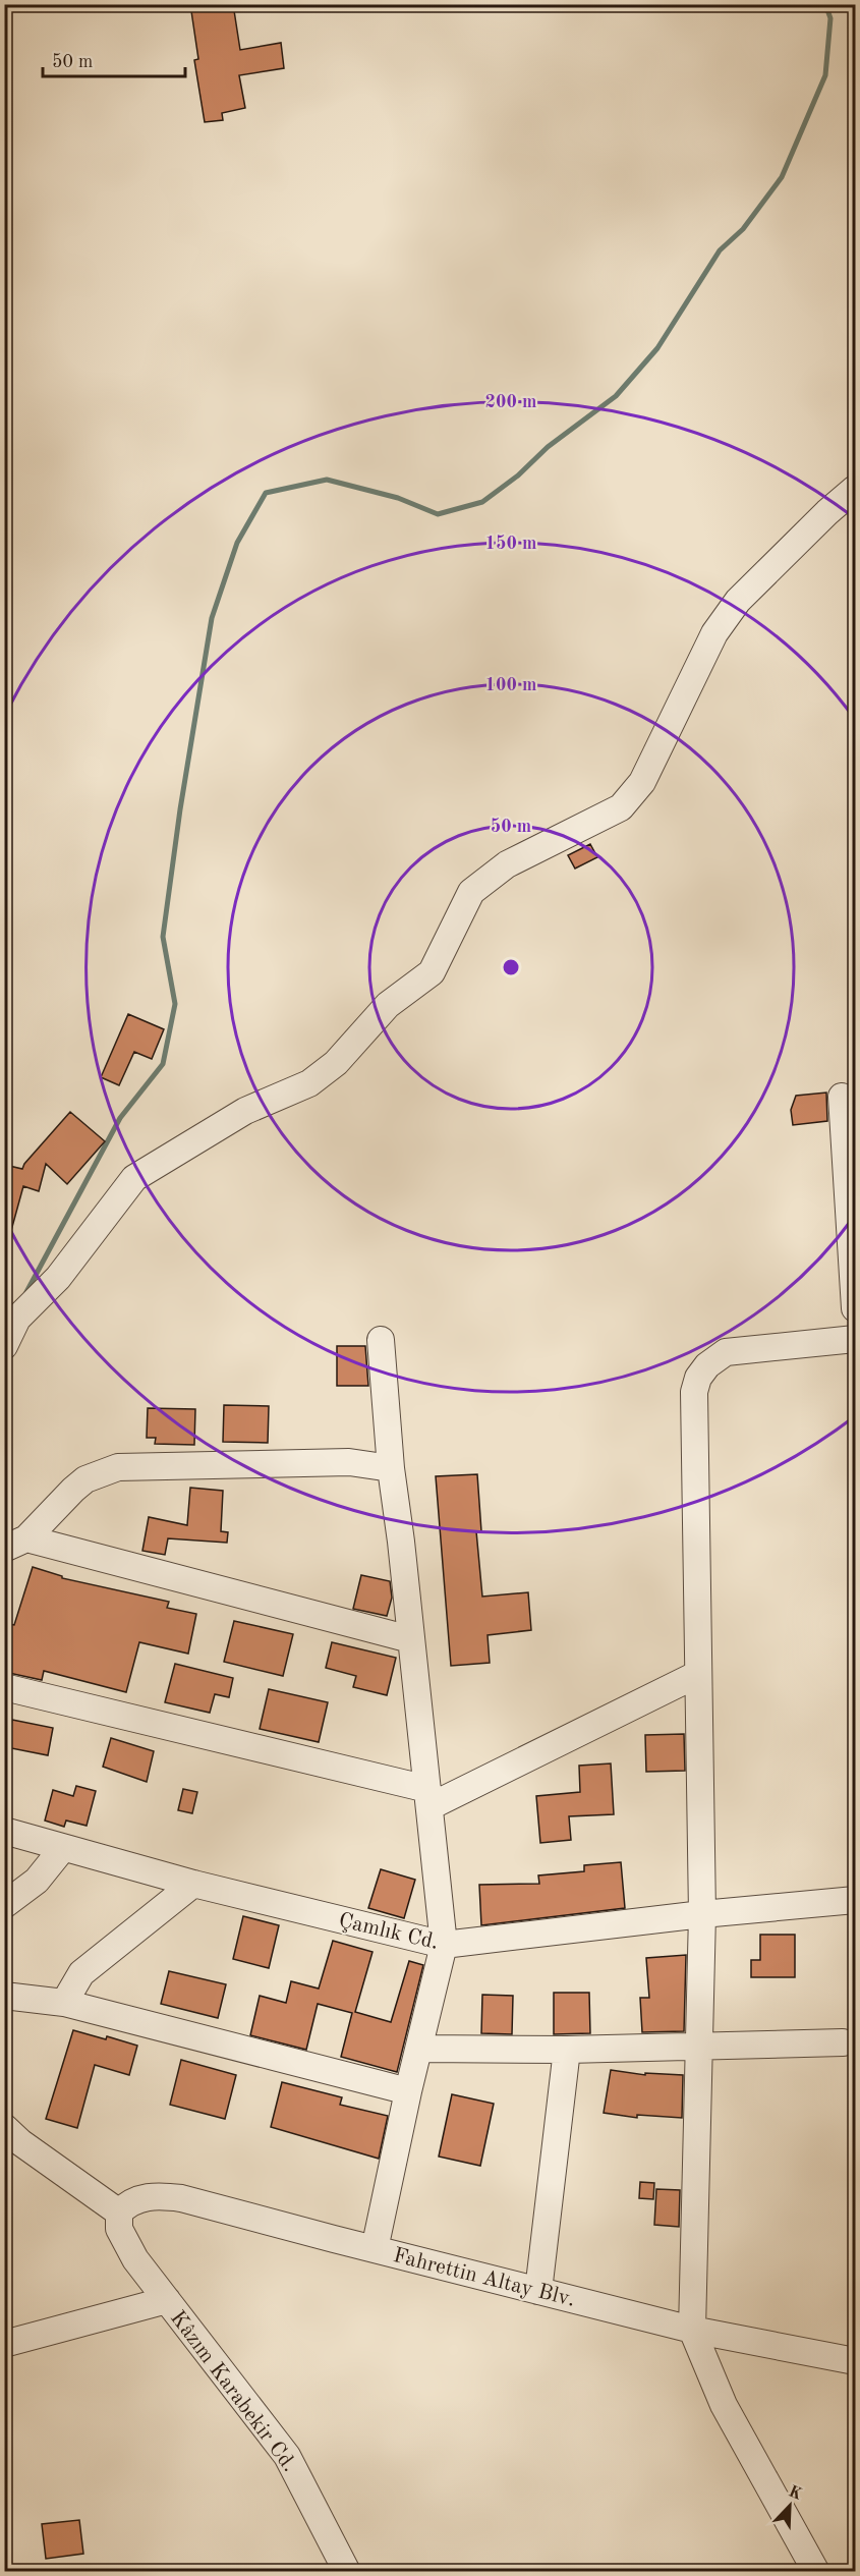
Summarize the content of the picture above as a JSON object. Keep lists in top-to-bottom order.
{
  "streets": {
    "street": ["Çamlık Cd.", "Fahrettin Altay Blv.", "Kâzım Karabekir Cd."]
  },
  "crossings": [
    ["Fahrettin Altay Blv.", "Kâzım Karabekir Cd."]
  ],
  "scale_bar": "50 m",
  "north": "top right",
  "rings": [
    "200 m",
    "150 m",
    "100 m",
    "50 m"
  ]
}
